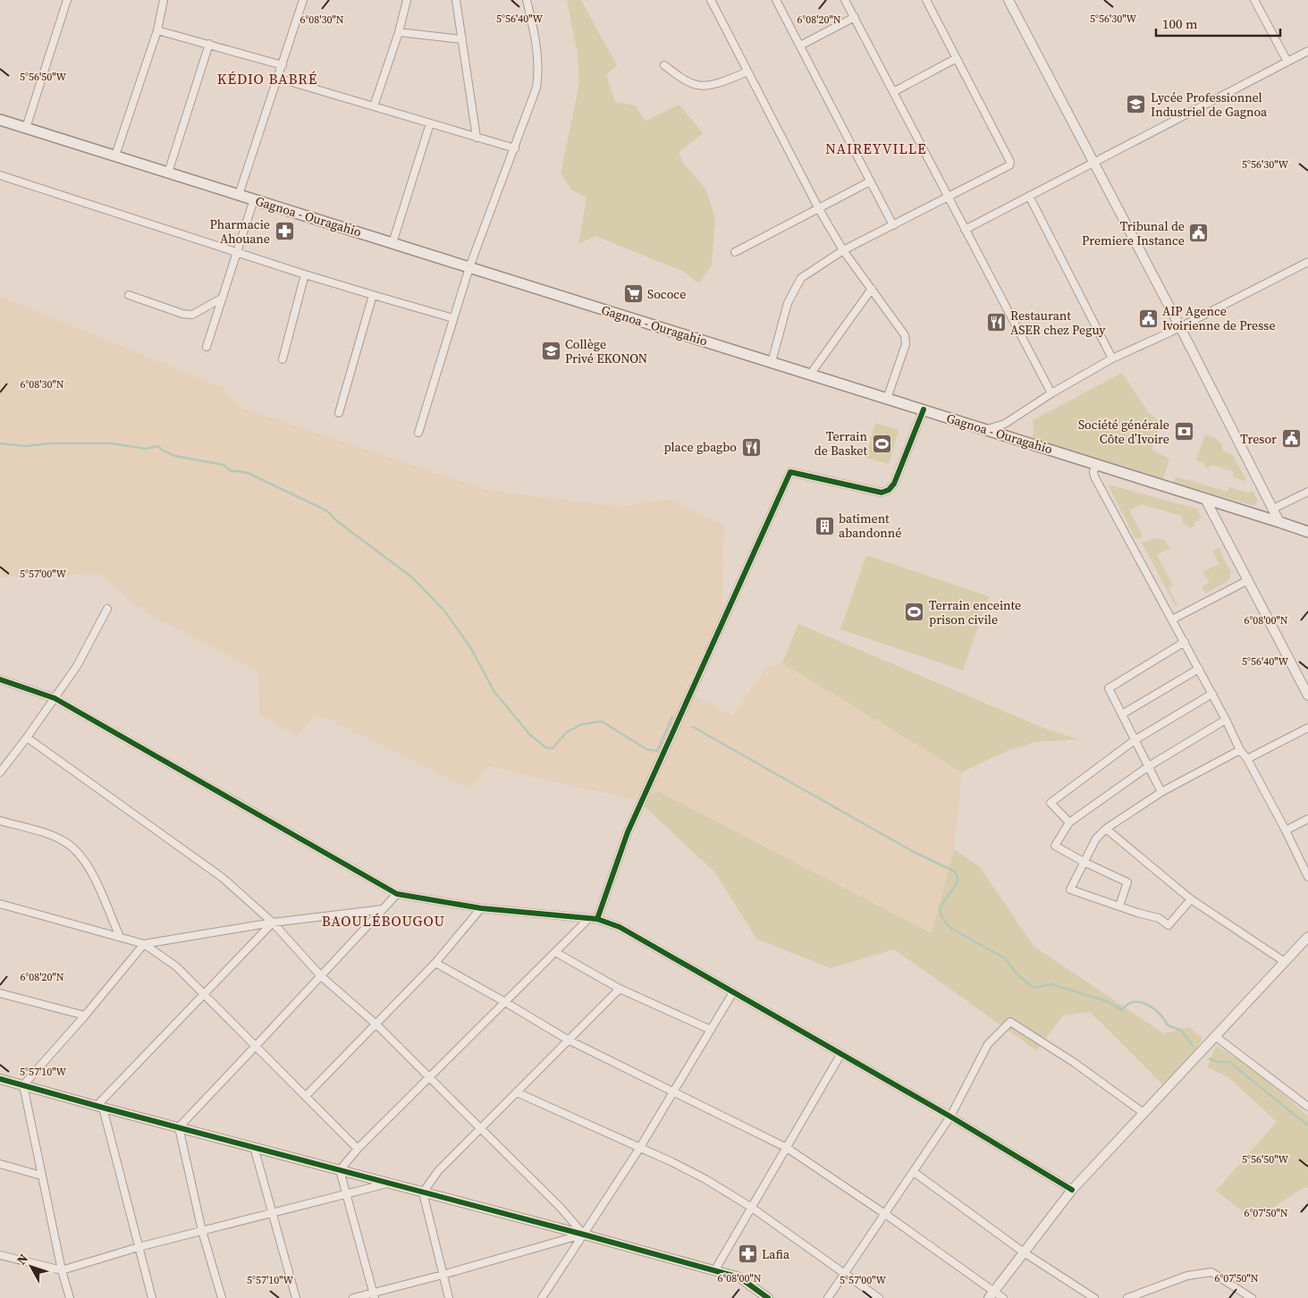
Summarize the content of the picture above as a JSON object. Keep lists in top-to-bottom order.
{
  "streets": {
    "main road": ["Gagnoa - Ouragahio"]
  },
  "districts": ["KÉDIO BABRÉ", "NAIREYVILLE", "BAOULÉBOUGOU"],
  "places": {
    "school or university": ["Lycée Professionnel Industriel de Gagnoa", "Collège Privé EKONON"],
    "pharmacy": ["Pharmacie Ahouane", "Lafia"],
    "public building": ["Tribunal de Premiere Instance", "AIP Agence Ivoirienne de Presse", "Tresor"],
    "supermarket": ["Sococe"],
    "restaurant": ["Restaurant ASER chez Peguy", "place gbagbo"],
    "bank": ["Société générale Côte d’Ivoire"],
    "sports": ["Terrain de Basket", "Terrain enceinte prison civile"],
    "building": ["batiment abandonné"]
  },
  "scale_bar": "100 m",
  "north": "top left",
  "coordinates": [
    "5°56'40\"W",
    "5°56'30\"W",
    "6°08'30\"N",
    "6°08'20\"N",
    "5°56'50\"W",
    "5°57'00\"W",
    "6°08'00\"N",
    "5°57'10\"W",
    "6°07'50\"N"
  ]
}
